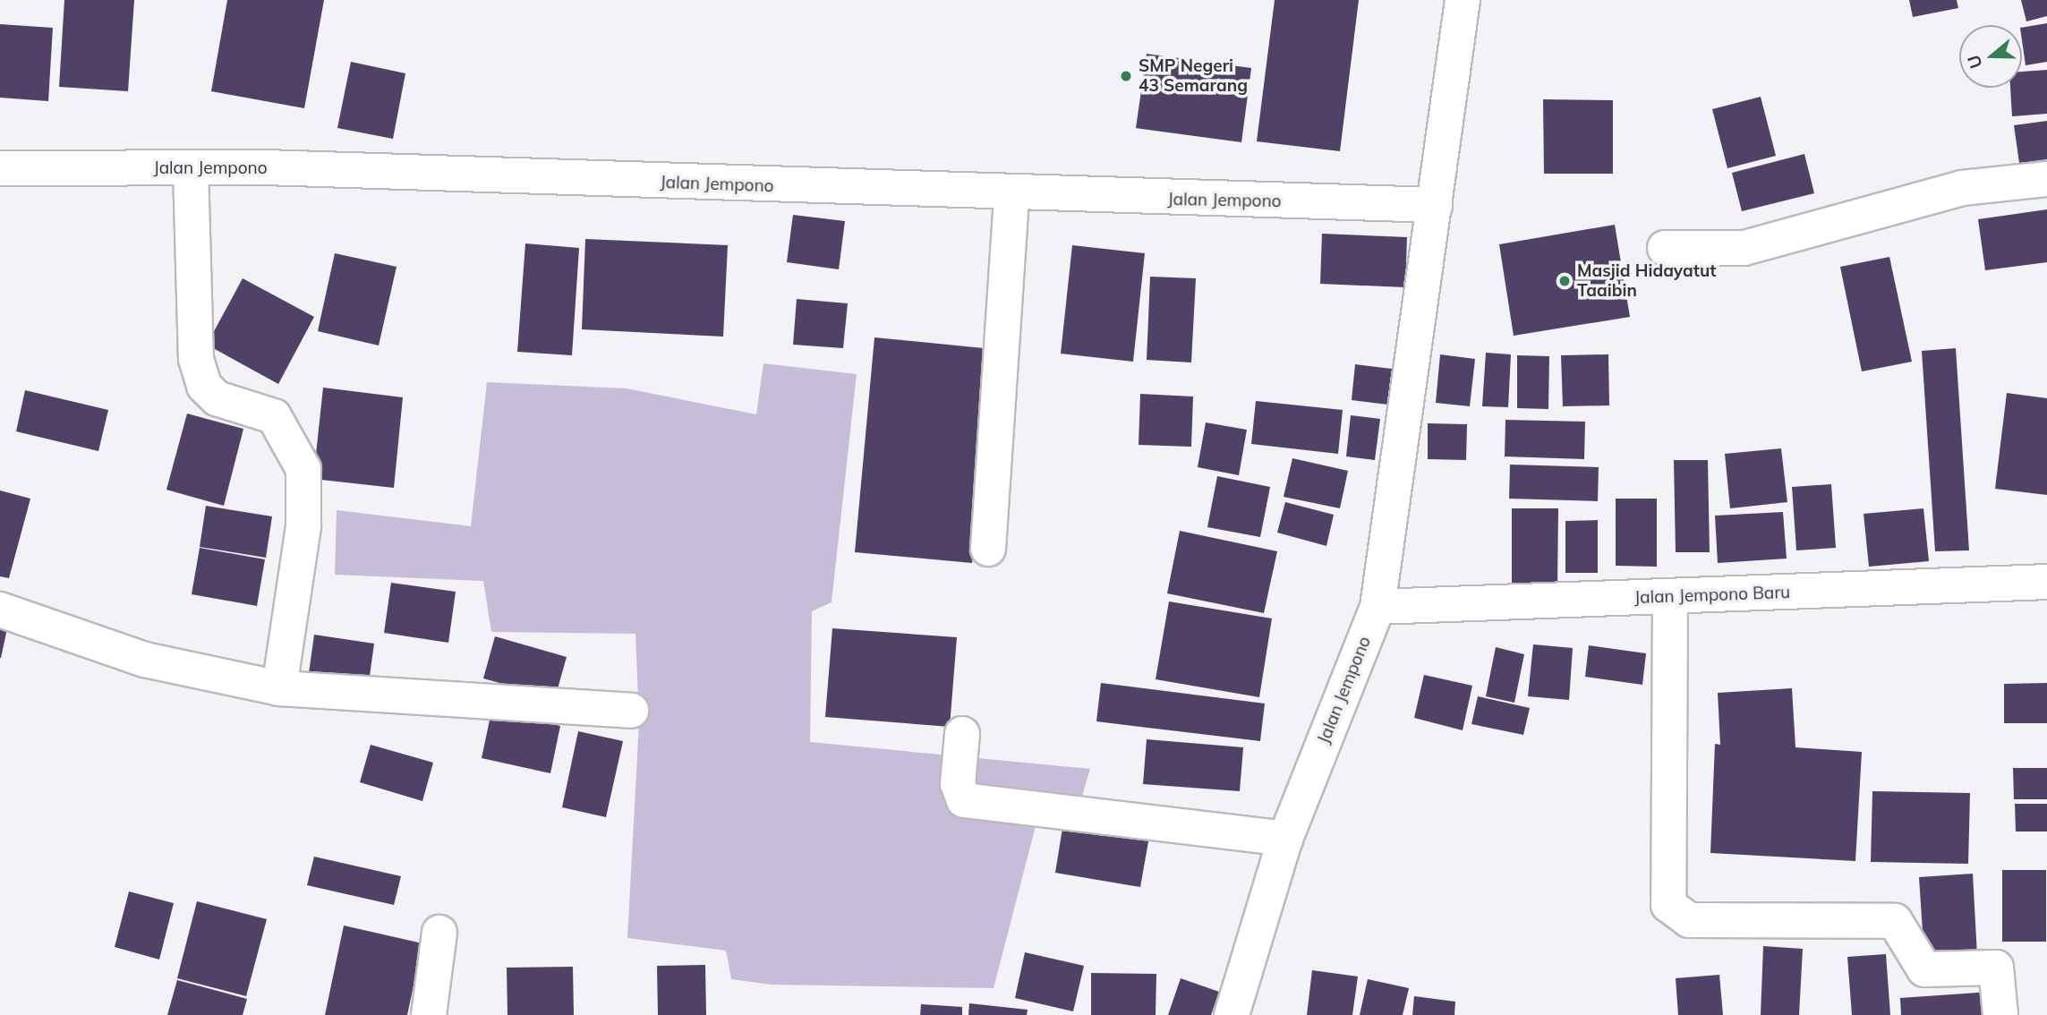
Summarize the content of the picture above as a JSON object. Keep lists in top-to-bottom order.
{
  "streets": {
    "street": ["Jalan Jempono", "Jalan Jempono Baru"]
  },
  "crossings": [
    ["Jalan Jempono", "Jalan Jempono Baru"]
  ],
  "places": ["SMP Negeri 43 Semarang", "Masjid Hidayatut Taaibin"],
  "north": "left"
}
